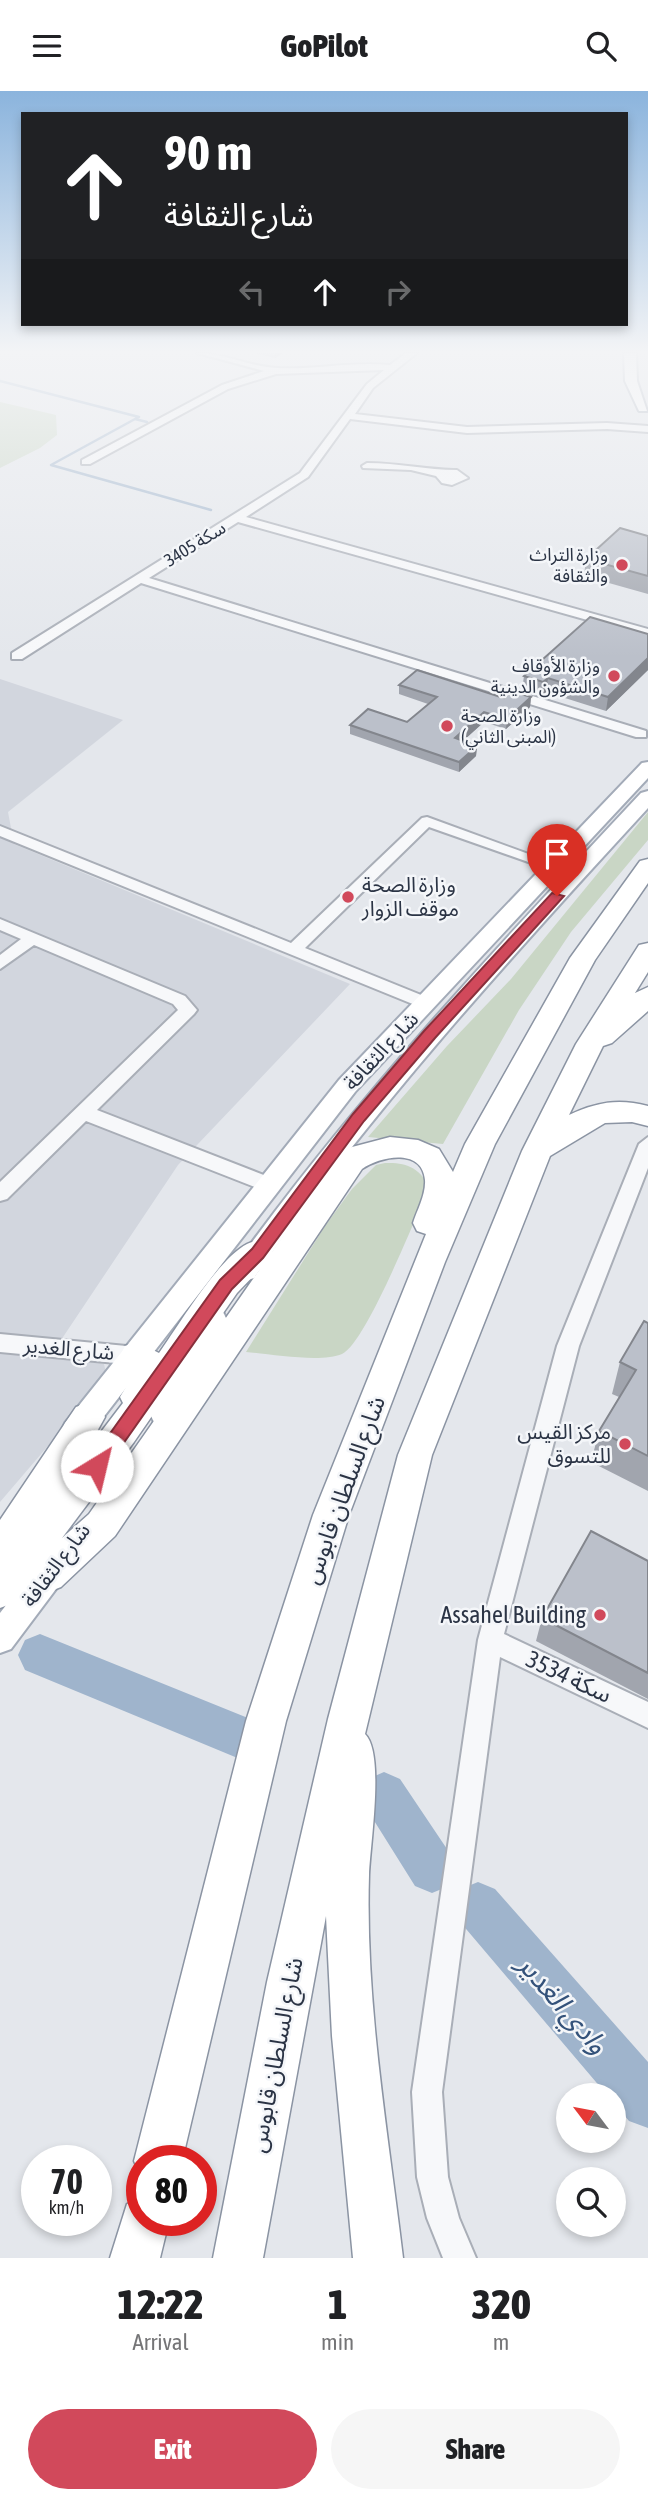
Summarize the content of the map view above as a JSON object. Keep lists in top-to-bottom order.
{
  "streets": {
    "highway": ["شارع السلطان قابوس"],
    "main road": ["شارع الثقافة"],
    "street": ["سكة 3405", "شارع الغدير", "سكة 3534"]
  },
  "crossings": [
    ["شارع الثقافة", "شارع الغدير"]
  ],
  "water": ["وادي الغدير"],
  "places": [
    "وزارة التراث والثقافة",
    "وزارة الأوقاف والشؤون الدينية",
    "وزارة الصحة (المبنى الثاني)",
    "وزارة الصحة موقف الزوار",
    "مركز القيس للتسوق",
    "Assahel Building"
  ],
  "north": "top left",
  "page": {
    "header": "GoPilot",
    "turn": ["90 m", "شارع الثقافة"],
    "speed": "70 km/h",
    "limit": "80",
    "eta": [
      "12:22",
      "Arrival",
      "1",
      "min",
      "320",
      "m"
    ],
    "buttons": ["Exit", "Share"]
  }
}
